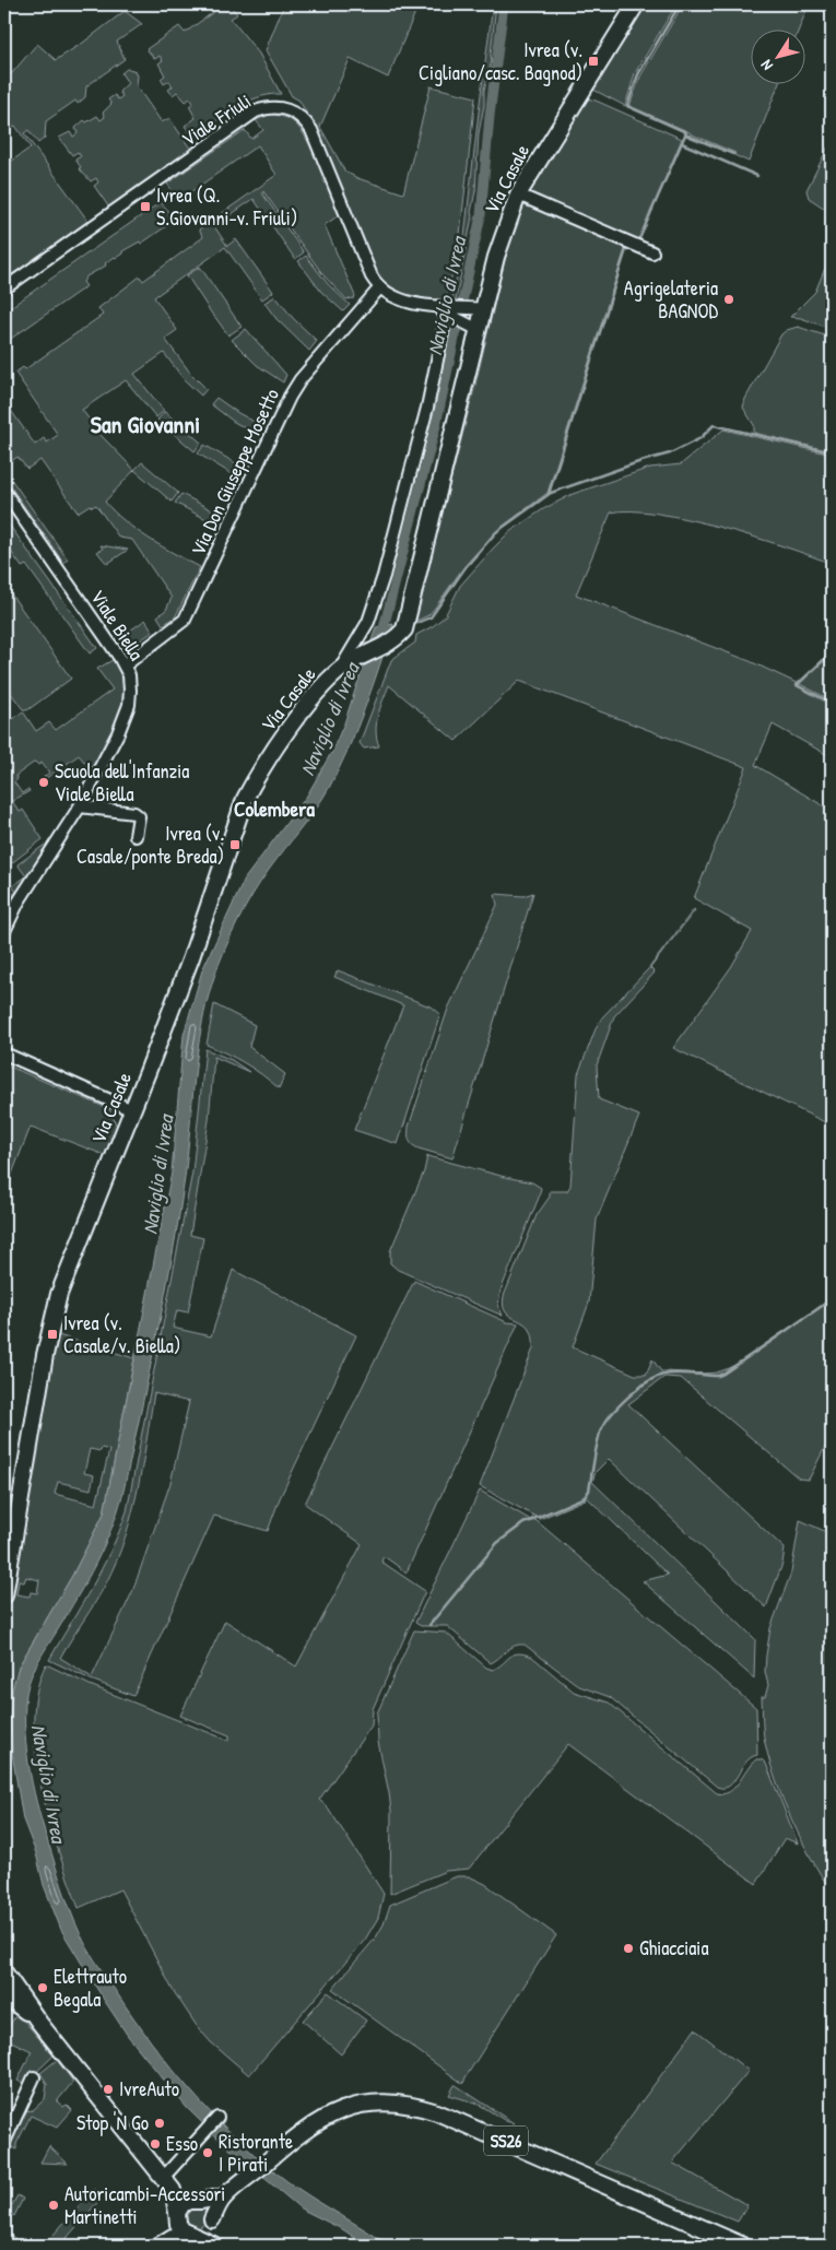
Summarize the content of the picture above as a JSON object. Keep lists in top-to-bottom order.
{
  "streets": {
    "main road": ["Via Casale", "SS26"],
    "street": ["Viale Friuli", "Via Don Giuseppe Mosetto", "Viale Biella"]
  },
  "crossings": [
    ["Viale Friuli", "Via Don Giuseppe Mosetto"],
    ["Via Don Giuseppe Mosetto", "Viale Biella"]
  ],
  "districts": ["San Giovanni", "Colembera"],
  "water": ["Naviglio di Ivrea"],
  "places": {
    "transit": [
      "Ivrea (v. Cigliano/casc. Bagnod)",
      "Ivrea (Q. S.Giovanni-v. Friuli)",
      "Ivrea (v. Casale/ponte Breda)",
      "Ivrea (v. Casale/v. Biella)"
    ],
    "other": [
      "Agrigelateria BAGNOD",
      "Scuola dell'Infanzia Viale Biella",
      "Ghiacciaia",
      "Elettrauto Begala",
      "IvreAuto",
      "Stop 'N Go",
      "Esso",
      "Ristorante I Pirati",
      "Autoricambi-Accessori Martinetti"
    ]
  },
  "north": "bottom left"
}
